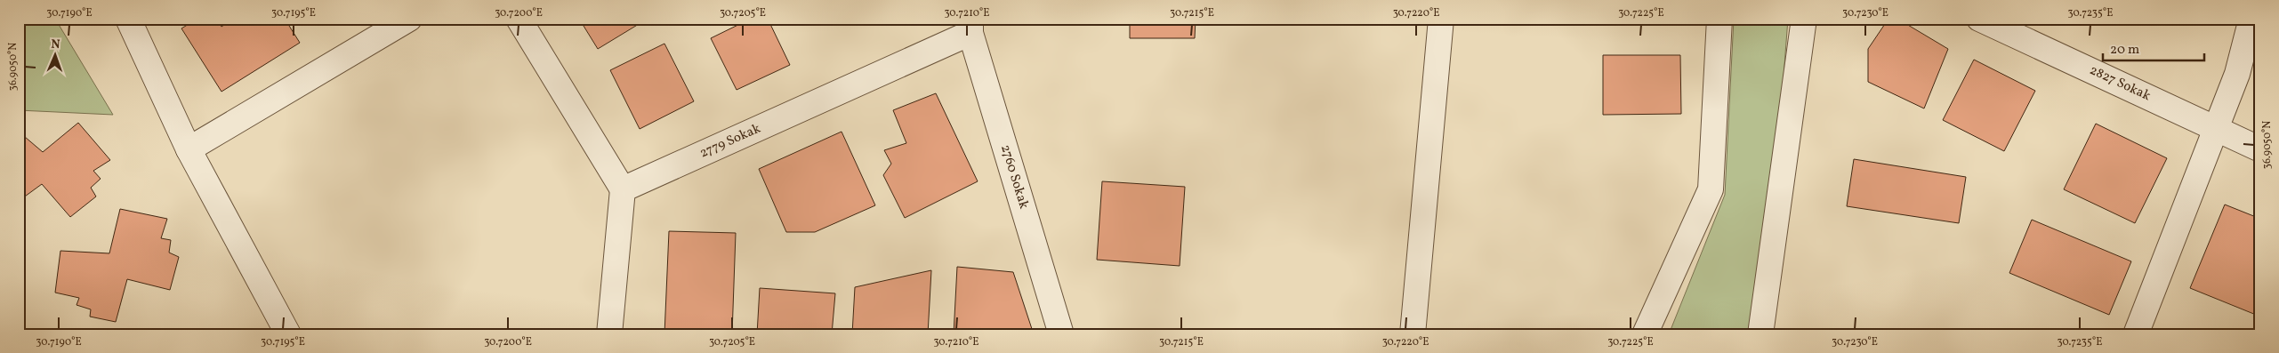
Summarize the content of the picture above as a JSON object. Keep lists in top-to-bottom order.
{
  "streets": {
    "street": ["2827 Sokak", "2779 Sokak", "2760 Sokak"]
  },
  "crossings": [
    ["2779 Sokak", "2760 Sokak"]
  ],
  "scale_bar": "20 m",
  "north": "top",
  "coordinates": [
    "30.7190°E",
    "30.7195°E",
    "30.7200°E",
    "30.7205°E",
    "30.7210°E",
    "30.7215°E",
    "30.7220°E",
    "30.7225°E",
    "30.7230°E",
    "30.7235°E",
    "36.9050°N"
  ]
}
